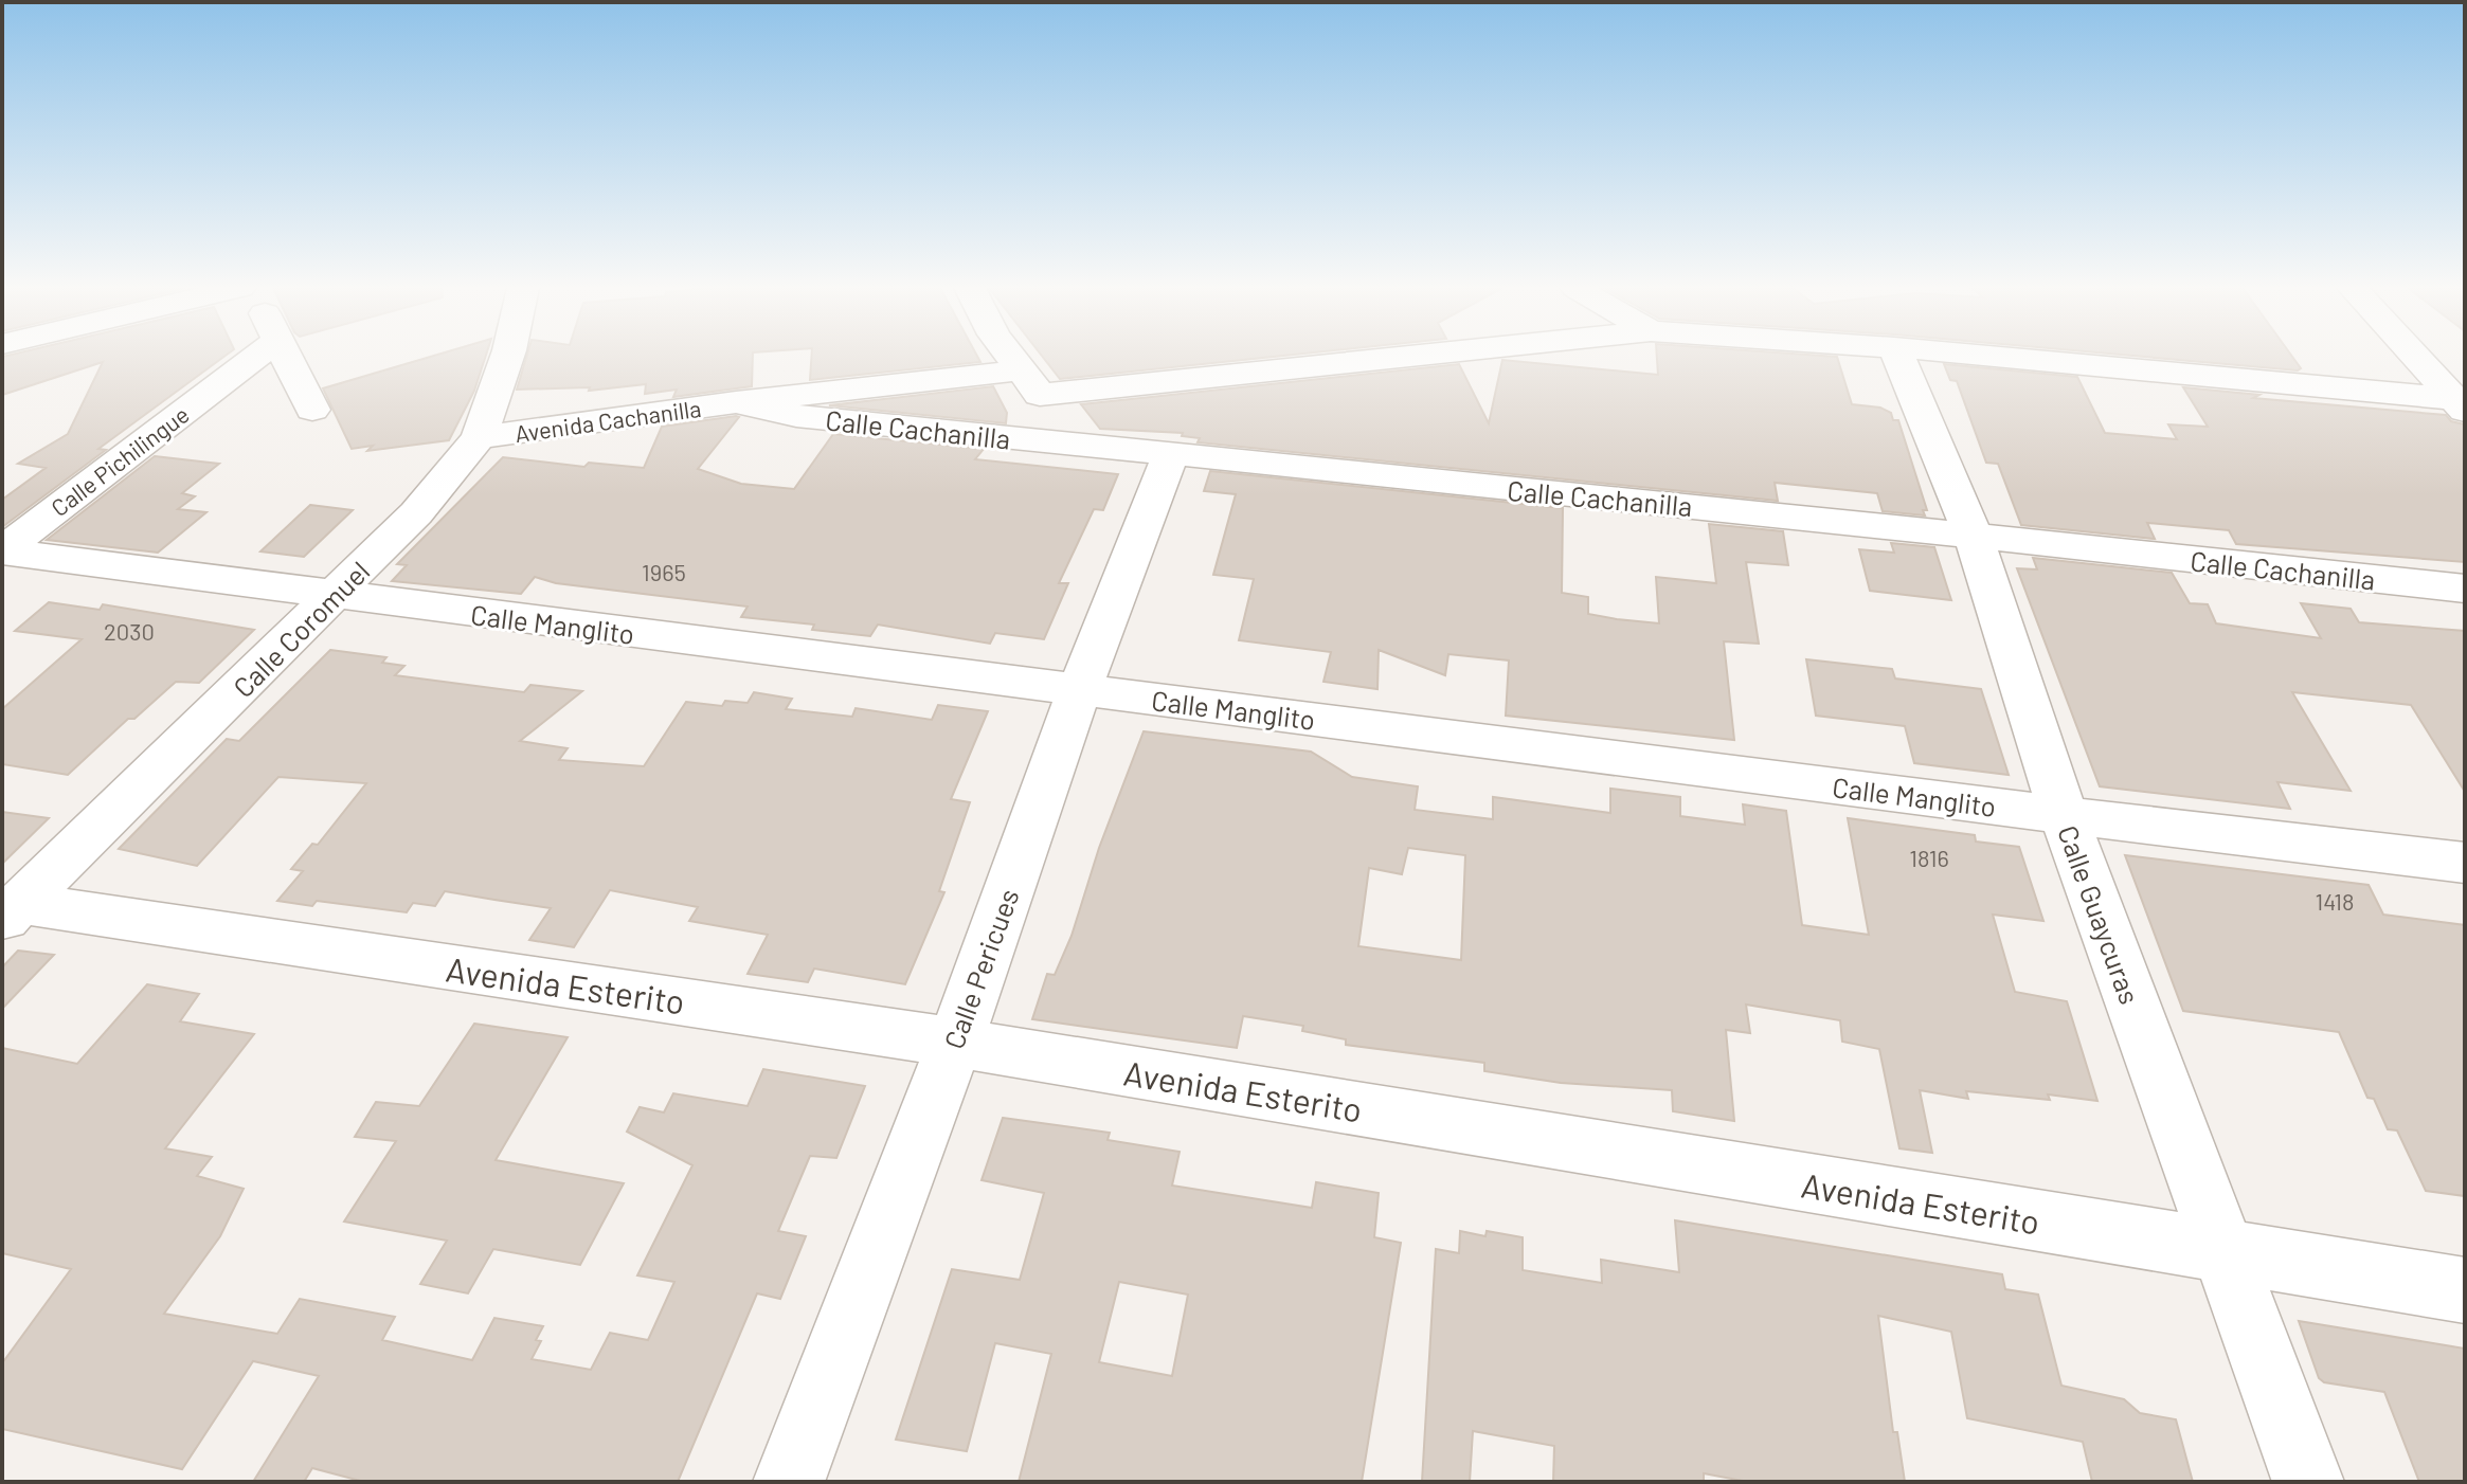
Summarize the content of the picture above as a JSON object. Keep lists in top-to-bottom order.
{
  "streets": {
    "street": [
      "Avenida Cachanilla",
      "Calle Cachanilla",
      "Calle Pichilingue",
      "Calle Manglito",
      "Calle Coromuel",
      "Calle Guaycuras",
      "Calle Pericues",
      "Avenida Esterito"
    ]
  },
  "crossings": [
    ["Avenida Cachanilla", "Calle Cachanilla"],
    ["Avenida Cachanilla", "Calle Coromuel"],
    ["Calle Cachanilla", "Calle Guaycuras"],
    ["Calle Cachanilla", "Calle Pericues"],
    ["Calle Pichilingue", "Calle Manglito"],
    ["Calle Manglito", "Calle Coromuel"],
    ["Calle Manglito", "Calle Guaycuras"],
    ["Calle Manglito", "Calle Pericues"],
    ["Calle Coromuel", "Avenida Esterito"],
    ["Calle Guaycuras", "Avenida Esterito"],
    ["Calle Pericues", "Avenida Esterito"]
  ],
  "house_numbers": [
    "1965",
    "2030",
    "1816",
    "1418"
  ]
}
